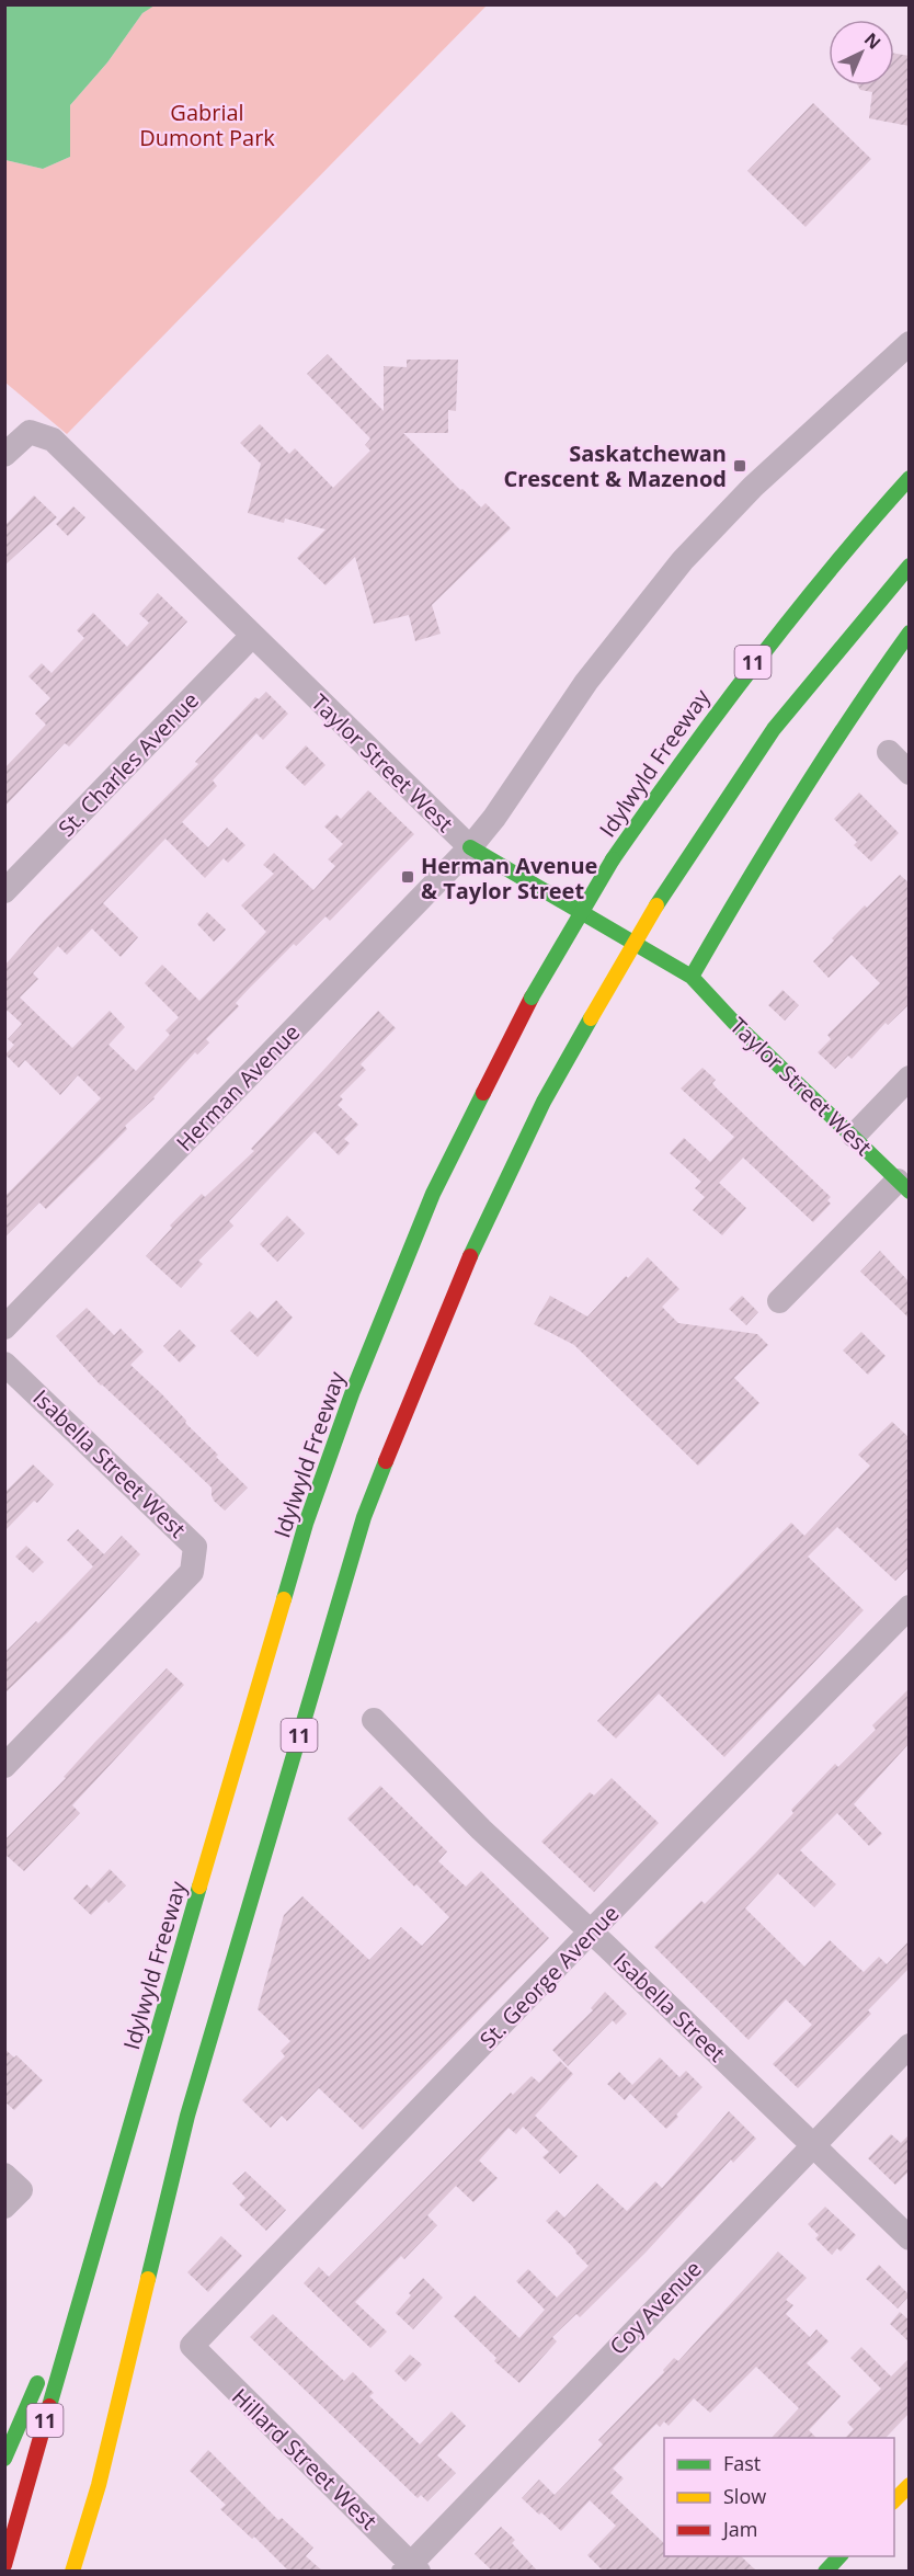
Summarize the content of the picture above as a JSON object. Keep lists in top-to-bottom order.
{
  "streets": {
    "main road": ["11", "Taylor Street West", "Idylwyld Freeway"],
    "street": [
      "St. Charles Avenue",
      "Herman Avenue",
      "Isabella Street West",
      "St. George Avenue",
      "Isabella Street",
      "Coy Avenue",
      "Hillard Street West"
    ]
  },
  "crossings": [
    ["Taylor Street West", "St. Charles Avenue"],
    ["Taylor Street West", "Herman Avenue"],
    ["St. George Avenue", "Isabella Street"],
    ["St. George Avenue", "Hillard Street West"],
    ["Isabella Street", "Coy Avenue"],
    ["Coy Avenue", "Hillard Street West"]
  ],
  "parks": ["Gabrial Dumont Park"],
  "places": {
    "transit": ["Saskatchewan Crescent & Mazenod", "Herman Avenue & Taylor Street"]
  },
  "legend": ["Fast", "Slow", "Jam"],
  "north": "top right"
}
